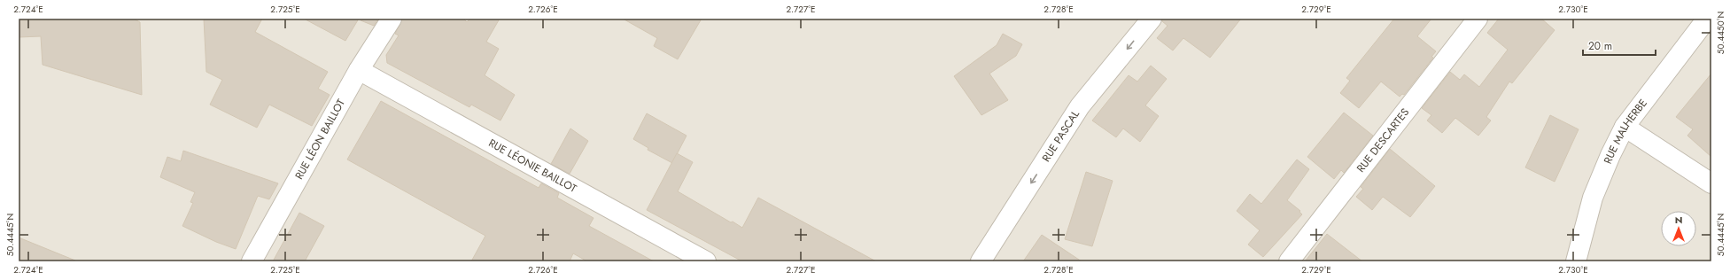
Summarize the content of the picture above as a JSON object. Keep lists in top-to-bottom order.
{
  "streets": {
    "street": [
      "RUE MALHERBE",
      "RUE PASCAL",
      "RUE LÉON BAILLOT",
      "RUE DESCARTES",
      "RUE LÉONIE BAILLOT"
    ]
  },
  "crossings": [
    ["RUE LÉON BAILLOT", "RUE LÉONIE BAILLOT"]
  ],
  "one_way": ["RUE PASCAL"],
  "scale_bar": "20 m",
  "north": "top",
  "coordinates": [
    "2.724°E",
    "2.725°E",
    "2.726°E",
    "2.727°E",
    "2.728°E",
    "2.729°E",
    "2.730°E",
    "50.4450°N",
    "50.4445°N"
  ]
}
